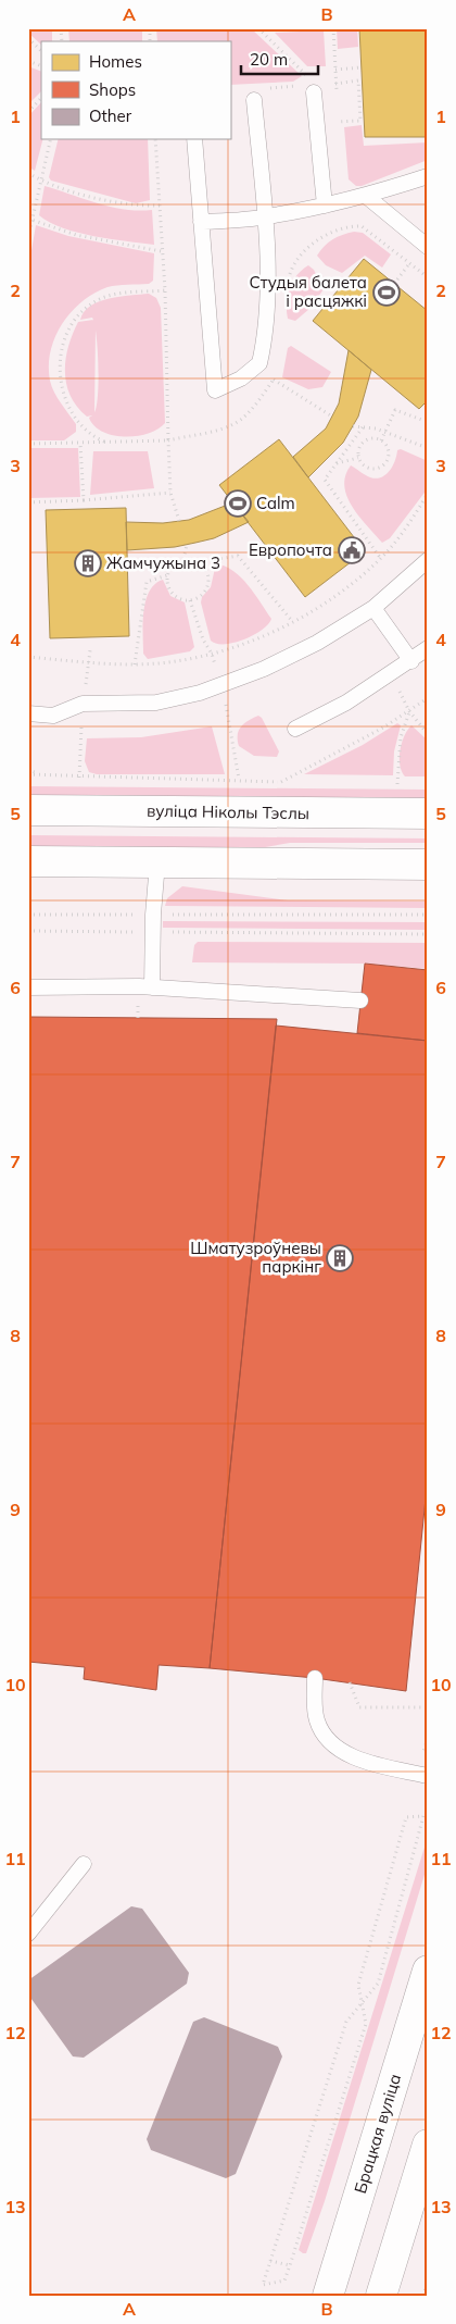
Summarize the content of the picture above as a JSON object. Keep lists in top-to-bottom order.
{
  "streets": {
    "main road": ["вуліца Ніколы Тэслы", "Брацкая вуліца"]
  },
  "places": {
    "sports": ["Студыя балета і расцяжкі", "Calm"],
    "public building": ["Европочта"],
    "building": ["Жамчужына 3", "Шматузроўневы паркінг"]
  },
  "legend": ["Homes", "Shops", "Other"],
  "scale_bar": "20 m",
  "grid": {
    "columns": ["A", "B"],
    "rows": [
      "1",
      "2",
      "3",
      "4",
      "5",
      "6",
      "7",
      "8",
      "9",
      "10",
      "11",
      "12",
      "13"
    ]
  }
}
